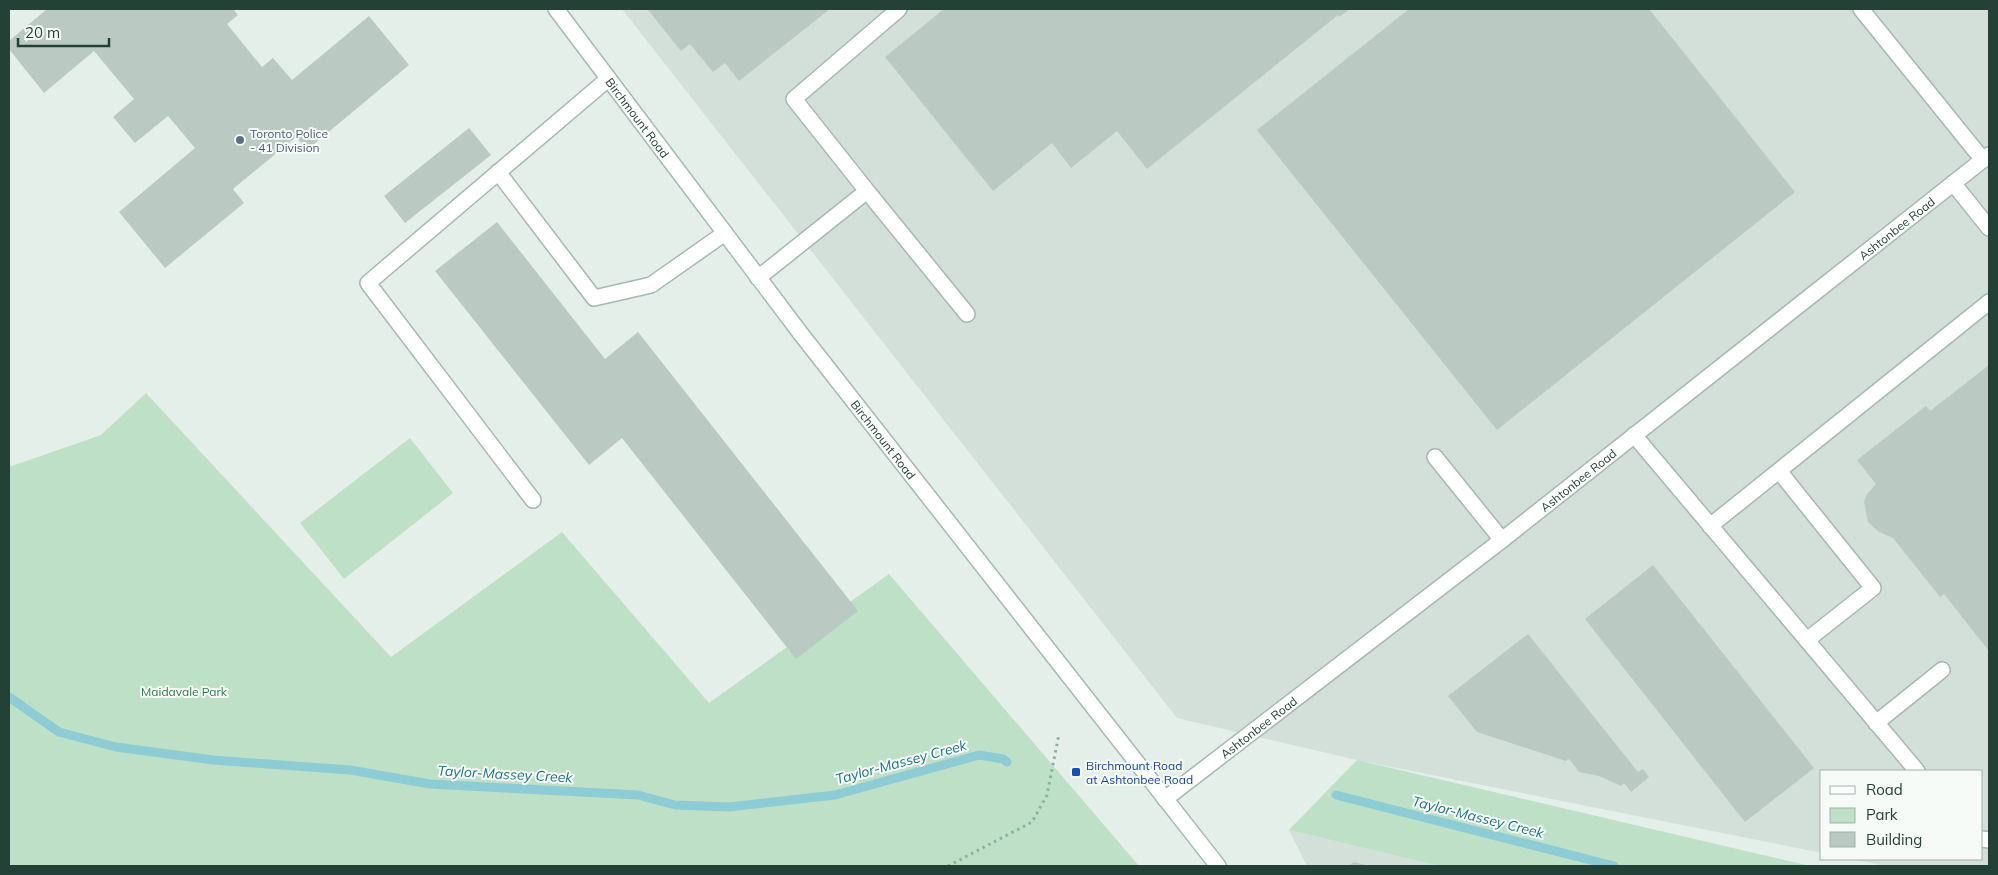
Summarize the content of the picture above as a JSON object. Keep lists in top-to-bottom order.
{
  "streets": {
    "main road": ["Birchmount Road", "Ashtonbee Road"]
  },
  "crossings": [
    ["Birchmount Road", "Ashtonbee Road"]
  ],
  "water": ["Taylor-Massey Creek"],
  "parks": ["Maidavale Park"],
  "places": {
    "other": ["Toronto Police - 41 Division"],
    "transit": ["Birchmount Road at Ashtonbee Road"]
  },
  "legend": ["Road", "Park", "Building"],
  "scale_bar": "20 m"
}
